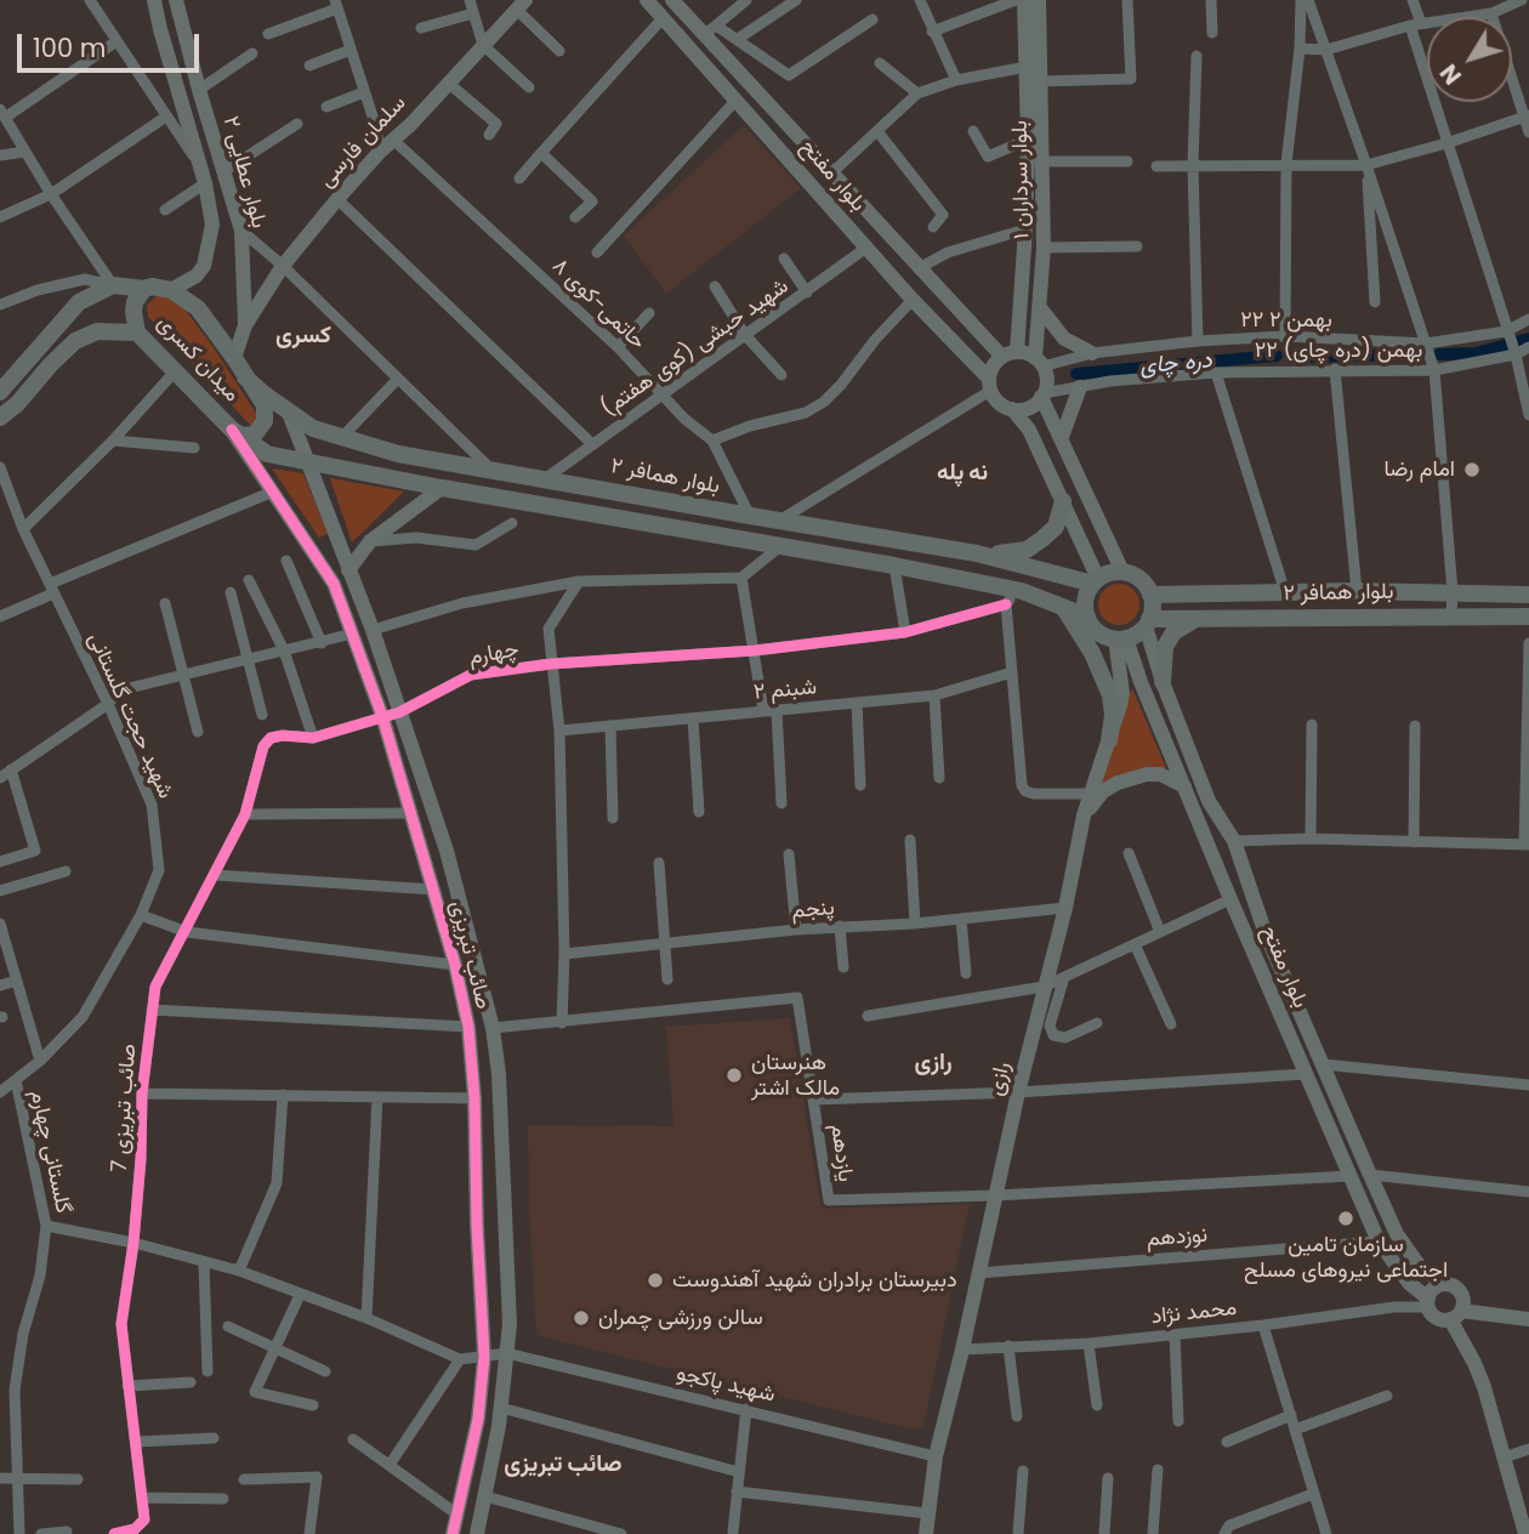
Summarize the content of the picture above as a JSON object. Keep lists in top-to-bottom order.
{
  "streets": {
    "main road": ["میدان کسری", "بلوار همافر ۲"],
    "street": [
      "سلمان فارسی",
      "بلوار عطایی ۲",
      "بلوار مفتح",
      "بلوار سرداران ۱",
      "حاتمی-کوی ۸",
      "۲۲ بهمن ۲",
      "شهید حبشی (کوی هفتم)",
      "۲۲ بهمن (دره چای)",
      "چهارم",
      "شبنم ۲",
      "شهید حجت گلستانی",
      "پنجم",
      "صائب تبریزی",
      "رازی",
      "صائب تبریزی 7",
      "گلستانی چهارم",
      "یازدهم",
      "نوزدهم",
      "محمد نژاد",
      "شهید پاکجو"
    ]
  },
  "crossings": [
    ["سلمان فارسی", "بلوار عطایی ۲"],
    ["سلمان فارسی", "حاتمی-کوی ۸"],
    ["بلوار عطایی ۲", "میدان کسری"],
    ["بلوار مفتح", "بلوار سرداران ۱"],
    ["بلوار مفتح", "۲۲ بهمن ۲"],
    ["بلوار مفتح", "شهید حبشی (کوی هفتم)"],
    ["بلوار مفتح", "۲۲ بهمن (دره چای)"],
    ["بلوار مفتح", "بلوار همافر ۲"],
    ["بلوار مفتح", "رازی"],
    ["بلوار مفتح", "نوزدهم"],
    ["بلوار مفتح", "محمد نژاد"],
    ["بلوار سرداران ۱", "۲۲ بهمن ۲"],
    ["بلوار سرداران ۱", "۲۲ بهمن (دره چای)"],
    ["حاتمی-کوی ۸", "شهید حبشی (کوی هفتم)"],
    ["حاتمی-کوی ۸", "بلوار همافر ۲"],
    ["۲۲ بهمن ۲", "۲۲ بهمن (دره چای)"],
    ["شهید حبشی (کوی هفتم)", "بلوار همافر ۲"],
    ["میدان کسری", "بلوار همافر ۲"],
    ["میدان کسری", "صائب تبریزی"],
    ["بلوار همافر ۲", "صائب تبریزی"],
    ["بلوار همافر ۲", "رازی"],
    ["چهارم", "صائب تبریزی"],
    ["چهارم", "صائب تبریزی 7"],
    ["شهید حجت گلستانی", "گلستانی چهارم"],
    ["پنجم", "رازی"],
    ["صائب تبریزی", "صائب تبریزی 7"],
    ["صائب تبریزی", "شهید پاکجو"],
    ["رازی", "یازدهم"],
    ["رازی", "نوزدهم"],
    ["رازی", "محمد نژاد"],
    ["رازی", "شهید پاکجو"]
  ],
  "districts": [
    "کسری",
    "نه پله",
    "رازی",
    "صائب تبریزی"
  ],
  "water": ["دره چای"],
  "places": [
    "امام رضا",
    "هنرستان مالک اشتر",
    "سازمان تامین اجتماعی نیروهای مسلح",
    "دبیرستان برادران شهید آهندوست",
    "سالن ورزشی چمران"
  ],
  "scale_bar": "100 m",
  "north": "bottom left"
}
